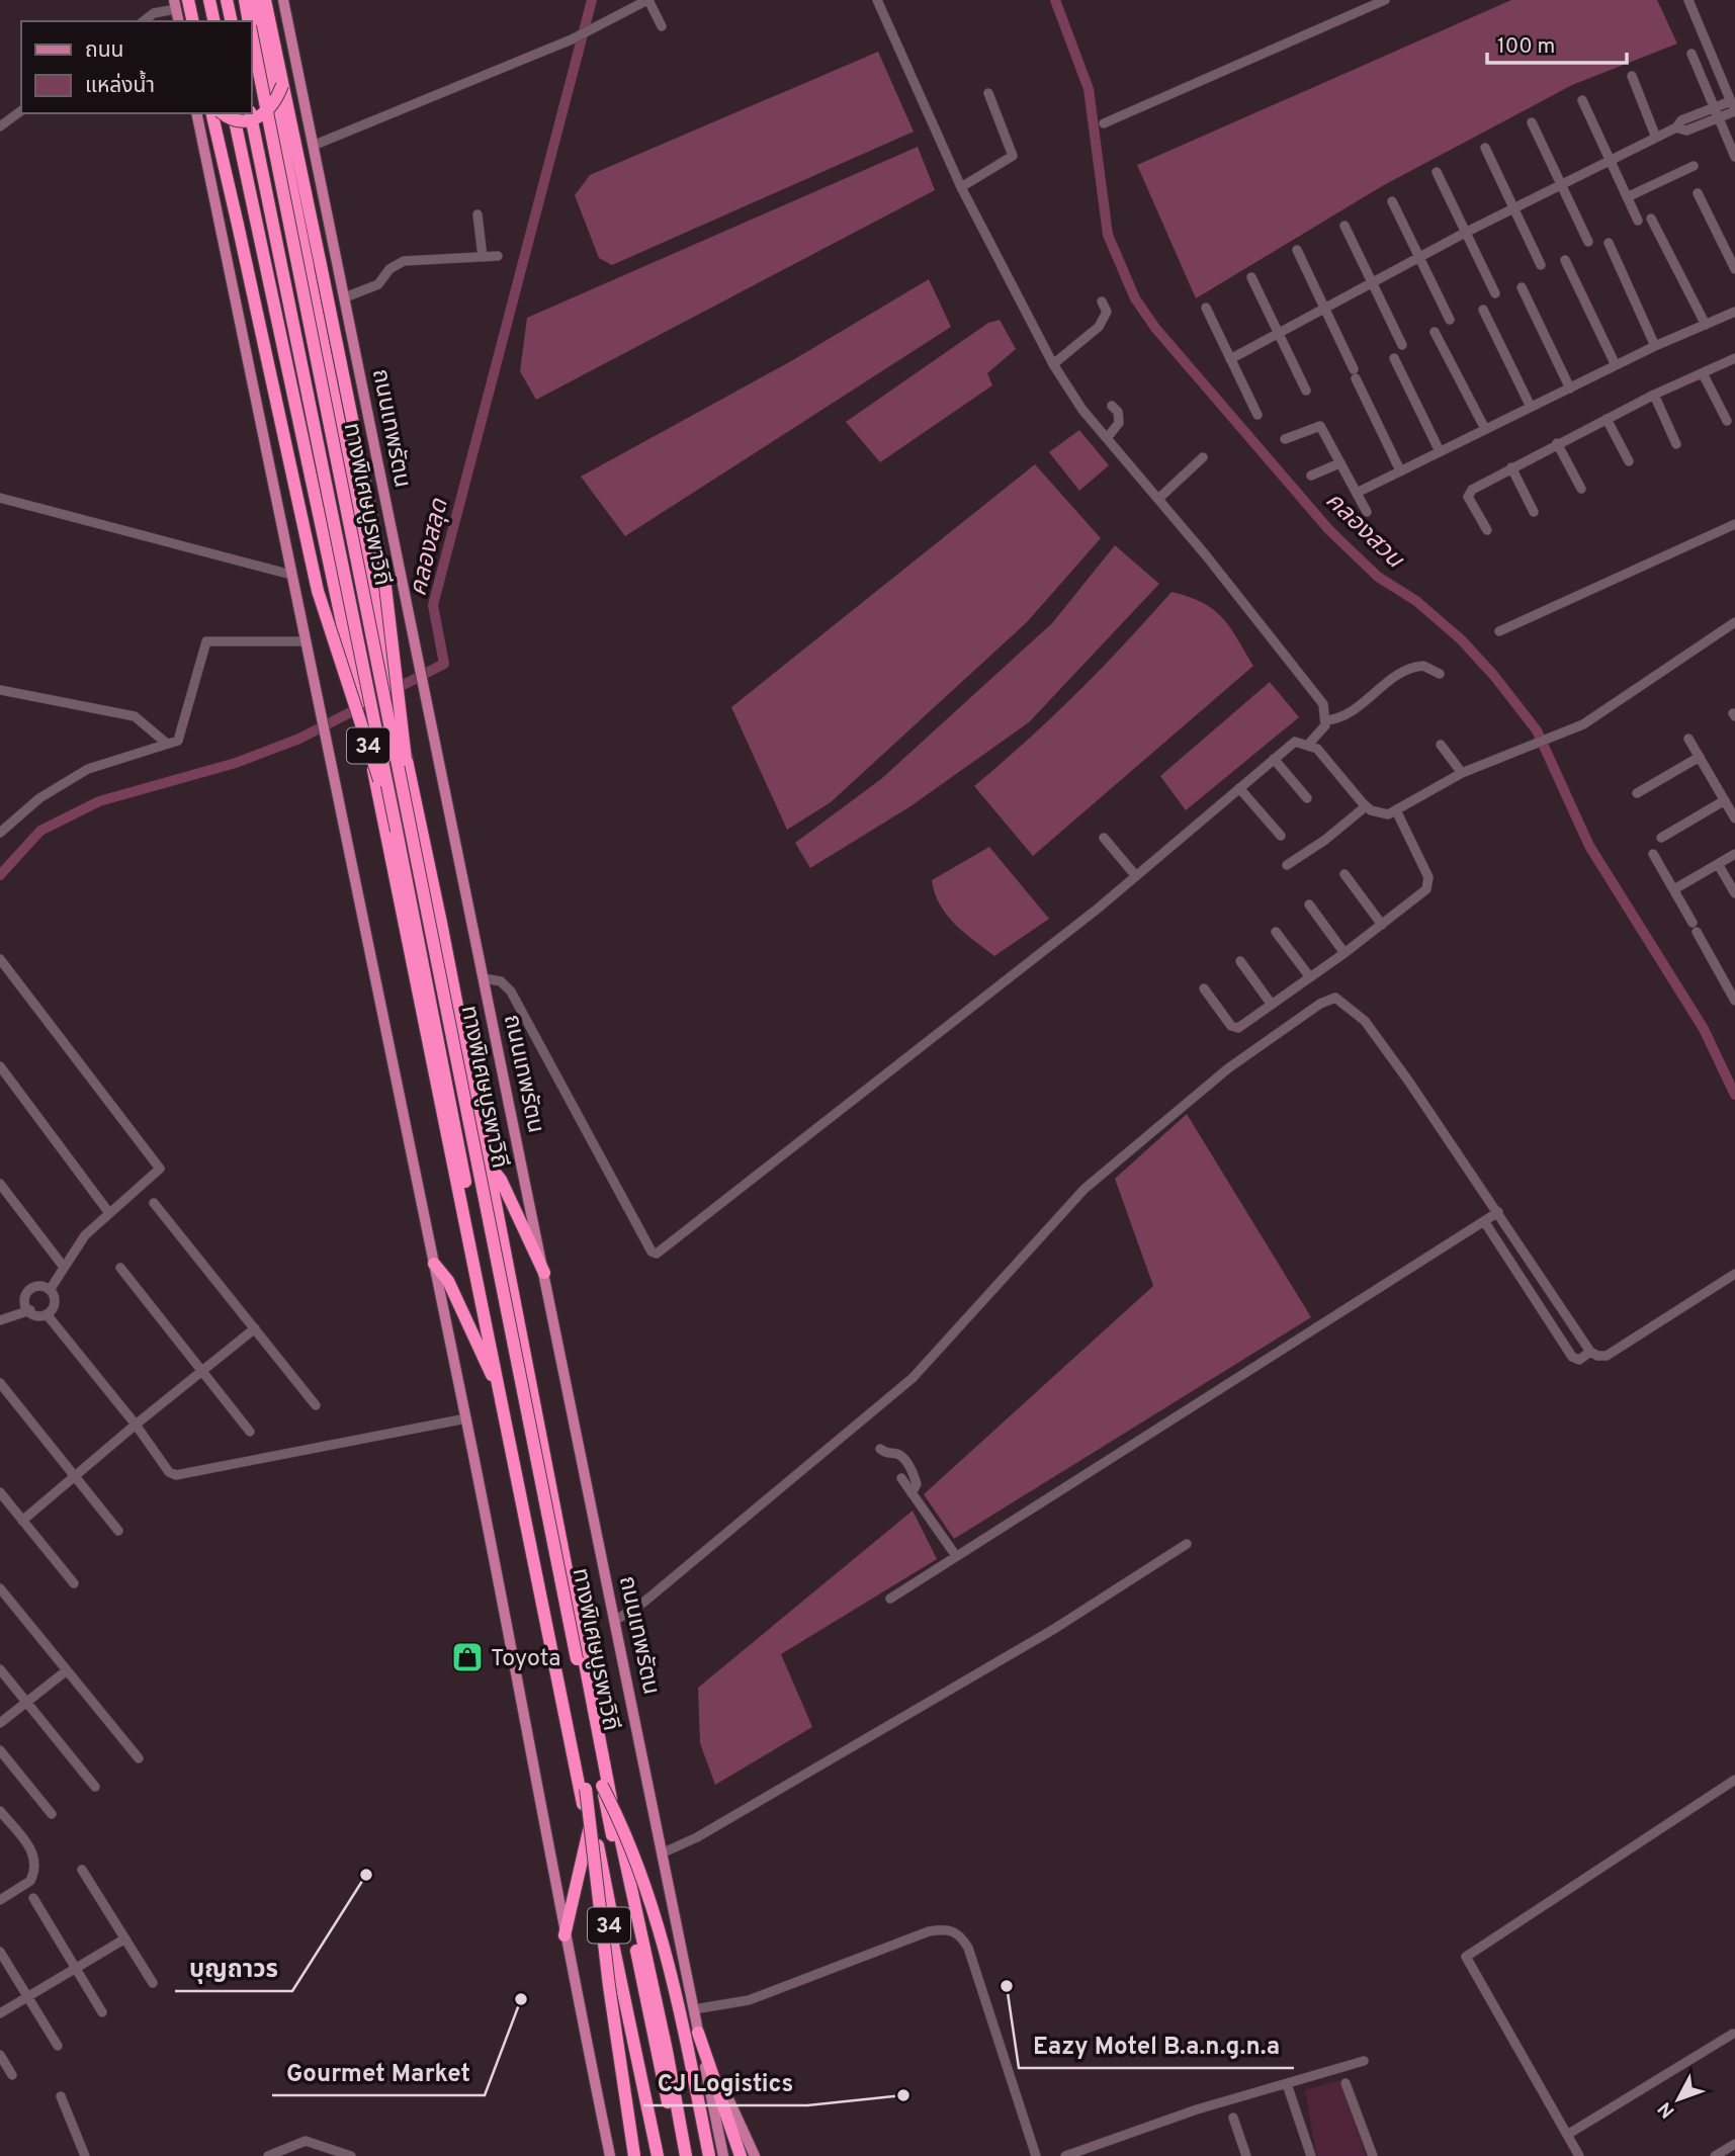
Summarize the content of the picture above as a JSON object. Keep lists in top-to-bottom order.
{
  "streets": {
    "highway": ["ทางพิเศษบูรพาวิถี", "34"],
    "main road": ["ถนนเทพรัตน"]
  },
  "crossings": [
    ["ทางพิเศษบูรพาวิถี", "34"]
  ],
  "water": ["คลองสวน", "คลองสลุด"],
  "places": {
    "shop": ["Toyota"],
    "other": [
      "บุญถาวร",
      "Eazy Motel B.a.n.g.n.a",
      "Gourmet Market",
      "CJ Logistics"
    ]
  },
  "legend": ["ถนน", "แหล่งน้ำ"],
  "scale_bar": "100 m",
  "north": "bottom left"
}
